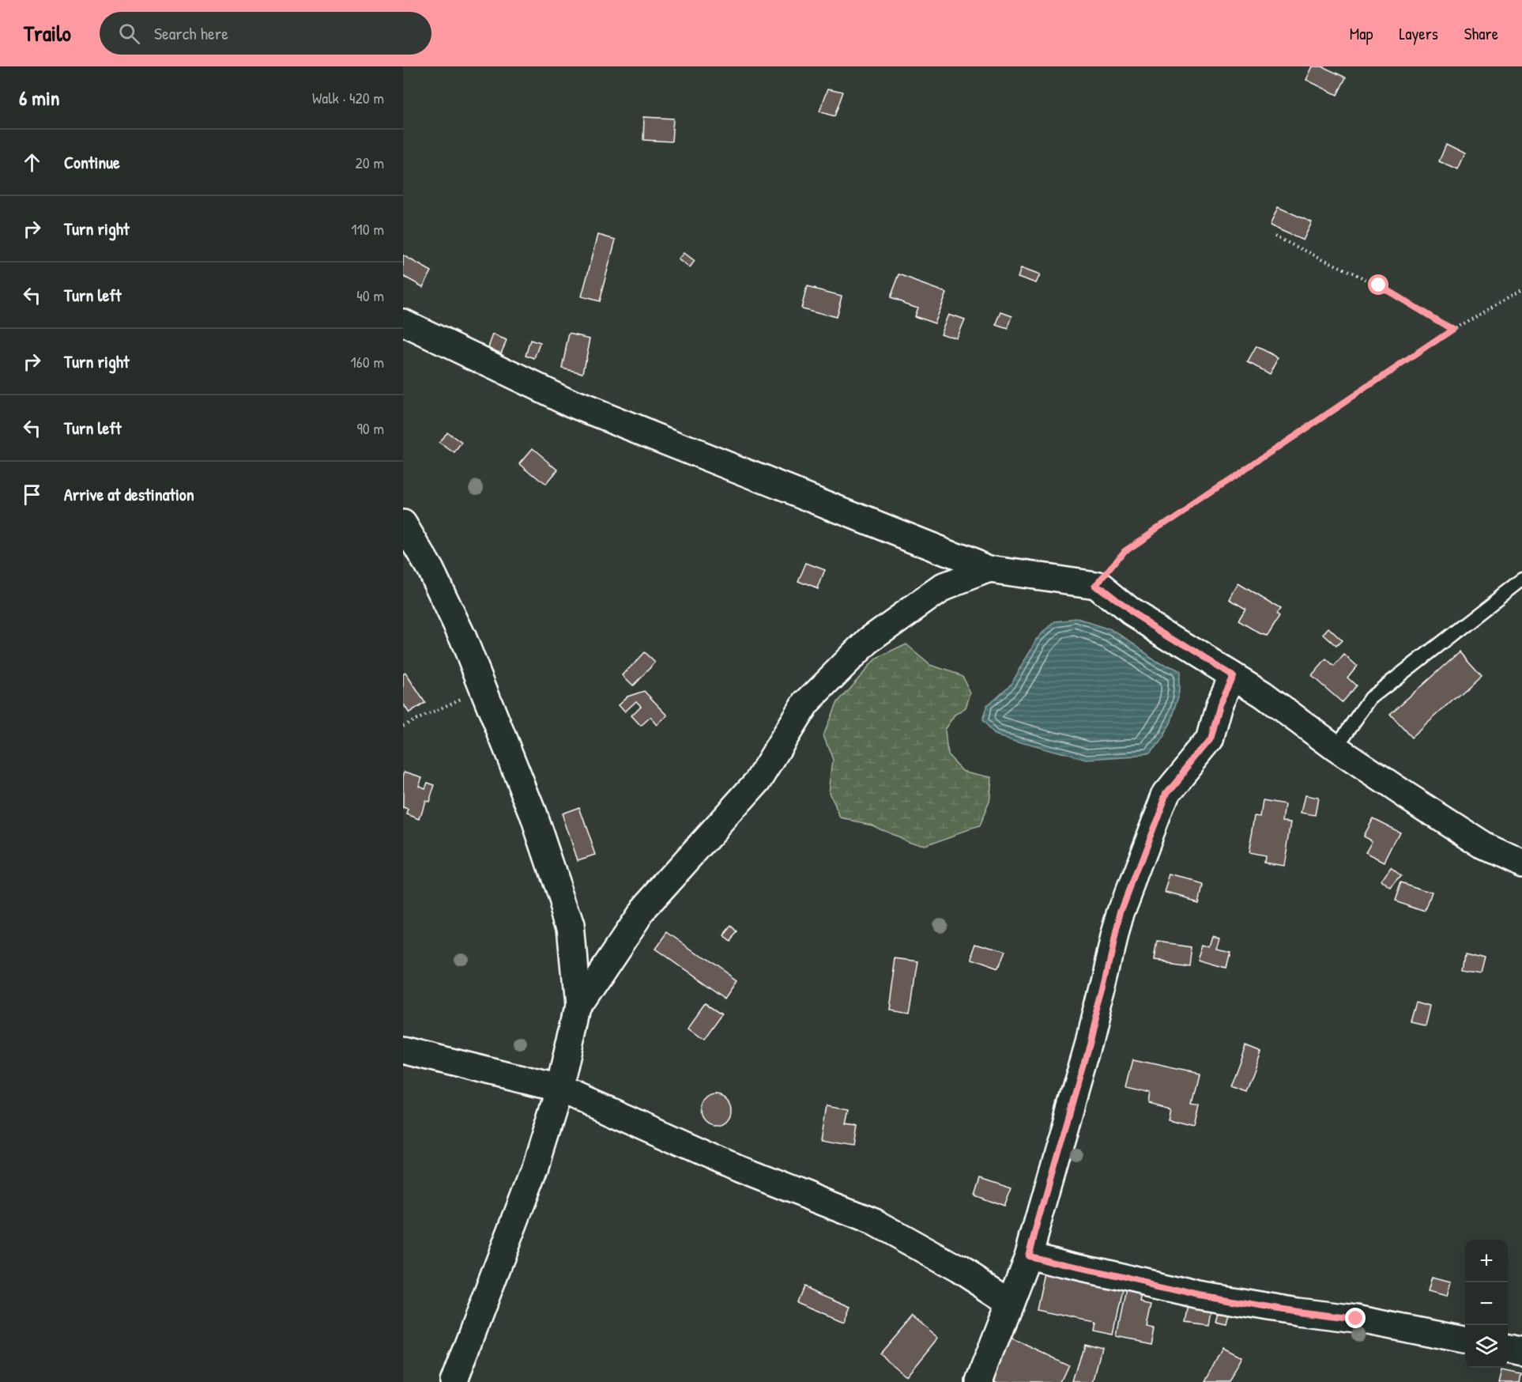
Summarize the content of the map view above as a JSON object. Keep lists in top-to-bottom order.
{
  "page": {
    "header": "Trailo",
    "search": "Search here",
    "nav": ["Map", "Layers", "Share"],
    "heading": ["6 min", "Walk · 420 m"],
    "list": [
      ["Continue", "20 m"],
      ["Turn right", "110 m"],
      ["Turn left", "40 m"],
      ["Turn right", "160 m"],
      ["Turn left", "90 m"],
      "Arrive at destination"
    ],
    "map_buttons": ["+", "−"]
  }
}
